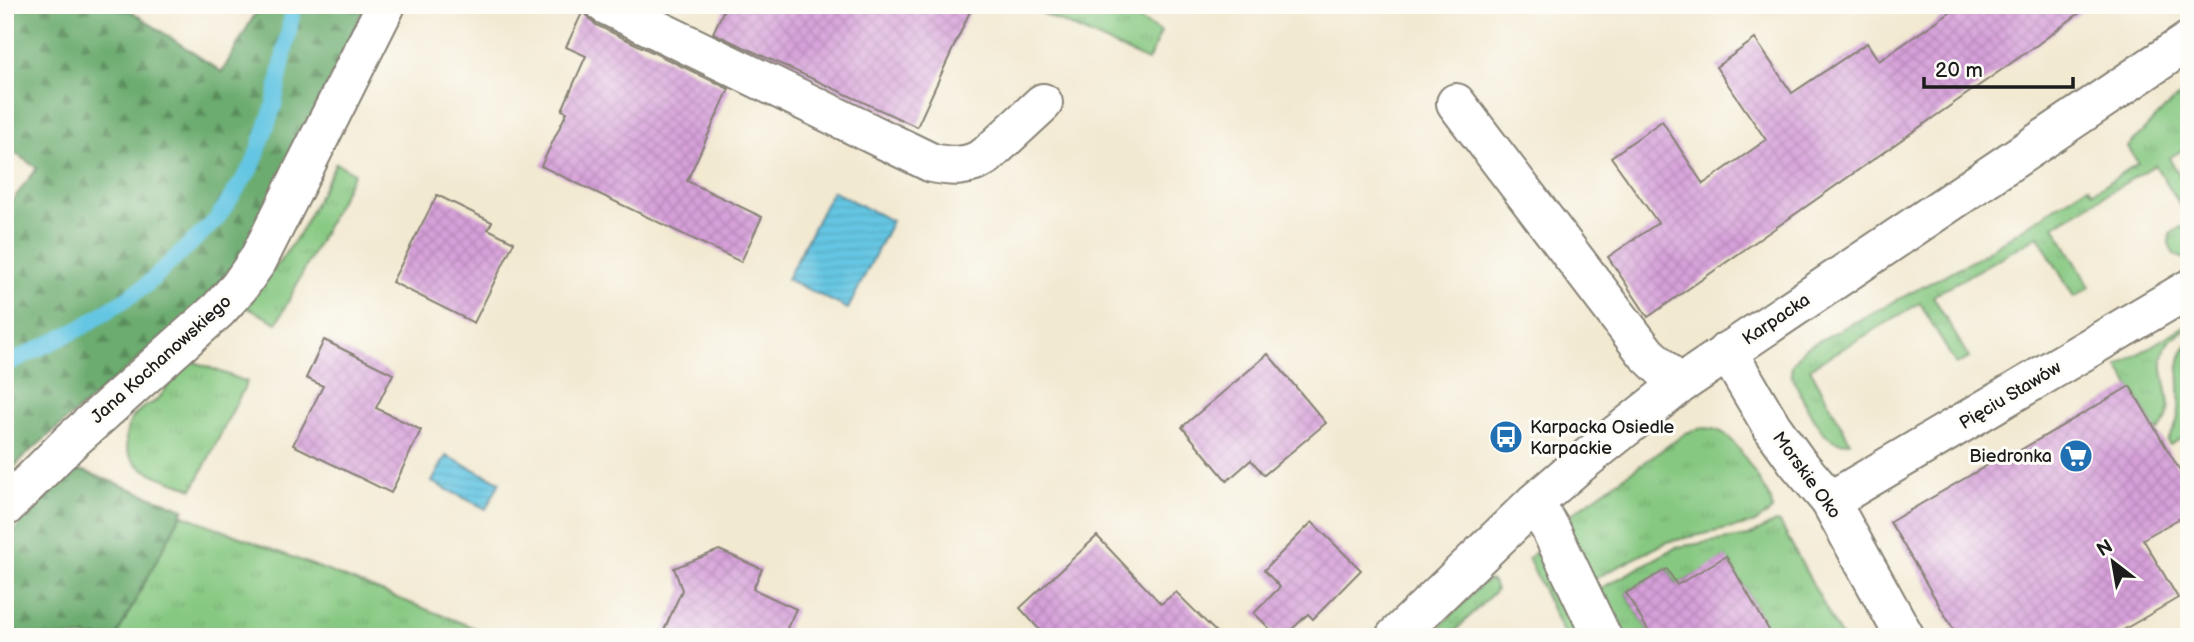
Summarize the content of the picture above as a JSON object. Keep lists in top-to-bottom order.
{
  "streets": {
    "street": [
      "Karpacka",
      "Jana Kochanowskiego",
      "Pięciu Stawów",
      "Morskie Oko"
    ]
  },
  "crossings": [
    ["Karpacka", "Morskie Oko"],
    ["Pięciu Stawów", "Morskie Oko"]
  ],
  "places": {
    "bus stop": ["Karpacka Osiedle Karpackie"],
    "supermarket": ["Biedronka"]
  },
  "scale_bar": "20 m",
  "north": "top left"
}
